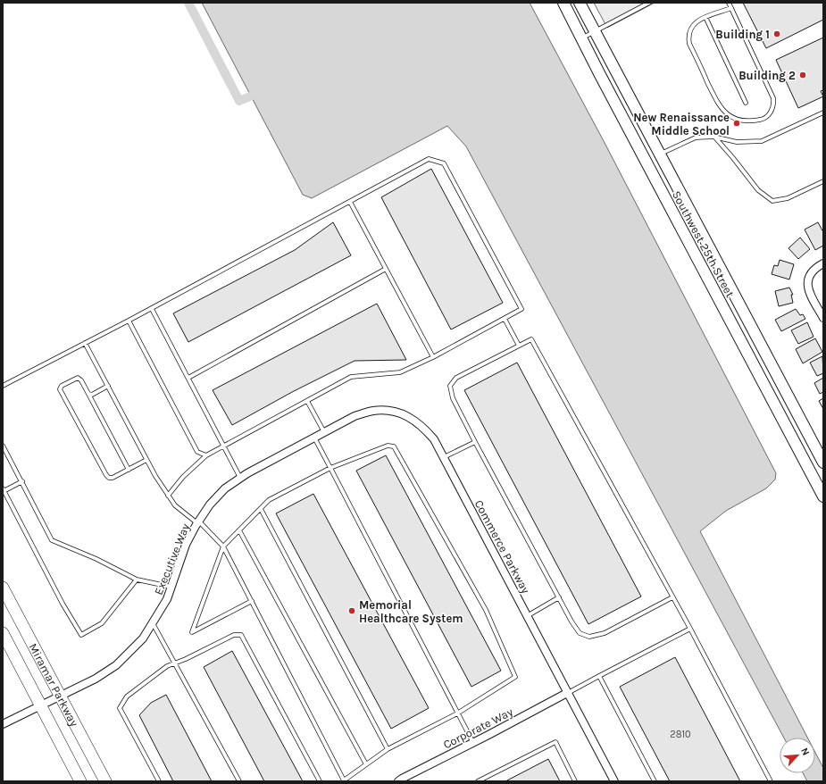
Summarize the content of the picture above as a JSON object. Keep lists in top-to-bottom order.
{
  "streets": {
    "main road": ["Miramar Parkway"],
    "street": [
      "Southwest 25th Street",
      "Commerce Parkway",
      "Executive Way",
      "Corporate Way"
    ]
  },
  "crossings": [
    ["Commerce Parkway", "Executive Way"],
    ["Commerce Parkway", "Corporate Way"],
    ["Executive Way", "Miramar Parkway"]
  ],
  "places": [
    "Building 1",
    "Building 2",
    "New Renaissance Middle School",
    "Memorial Healthcare System"
  ],
  "house_numbers": ["2810"],
  "north": "top right"
}
